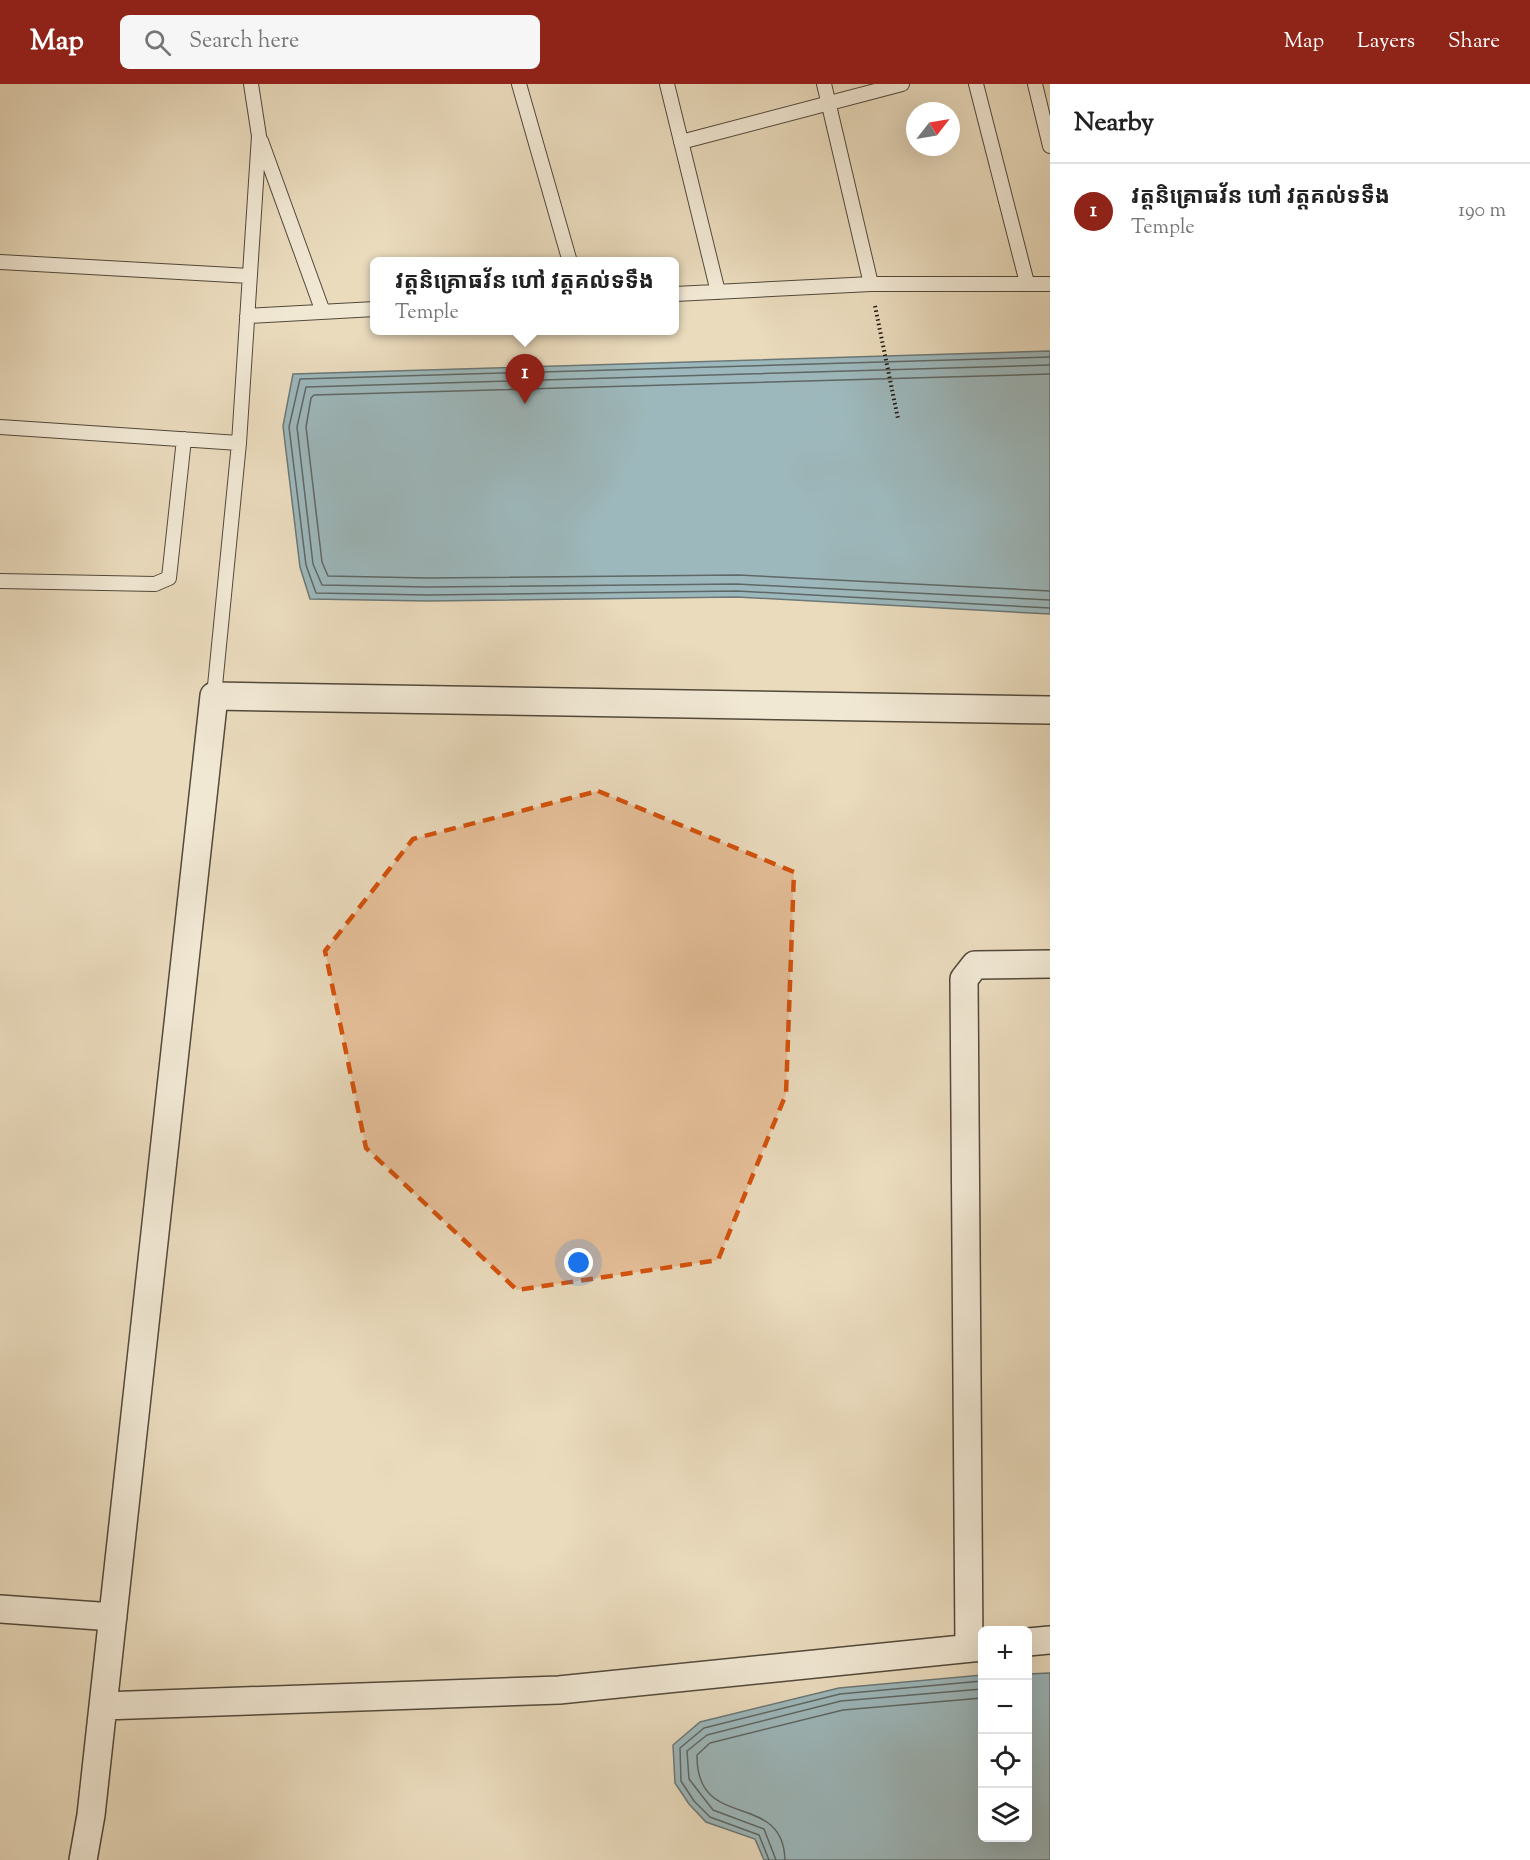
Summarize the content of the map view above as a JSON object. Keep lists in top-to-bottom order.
{
  "north": "top right",
  "page": {
    "header": "Map",
    "search": "Search here",
    "nav": ["Map", "Layers", "Share"],
    "heading": "Nearby",
    "list": [
      {
        "mark": "1",
        "name": "វត្តនិគ្រោធវ័ន ហៅ វត្តគល់ទទឹង",
        "note": "Temple",
        "value": "190 m"
      }
    ],
    "popup": ["វត្តនិគ្រោធវ័ន ហៅ វត្តគល់ទទឹង", "Temple"],
    "pins": "1",
    "map_buttons": ["+", "−"]
  }
}
